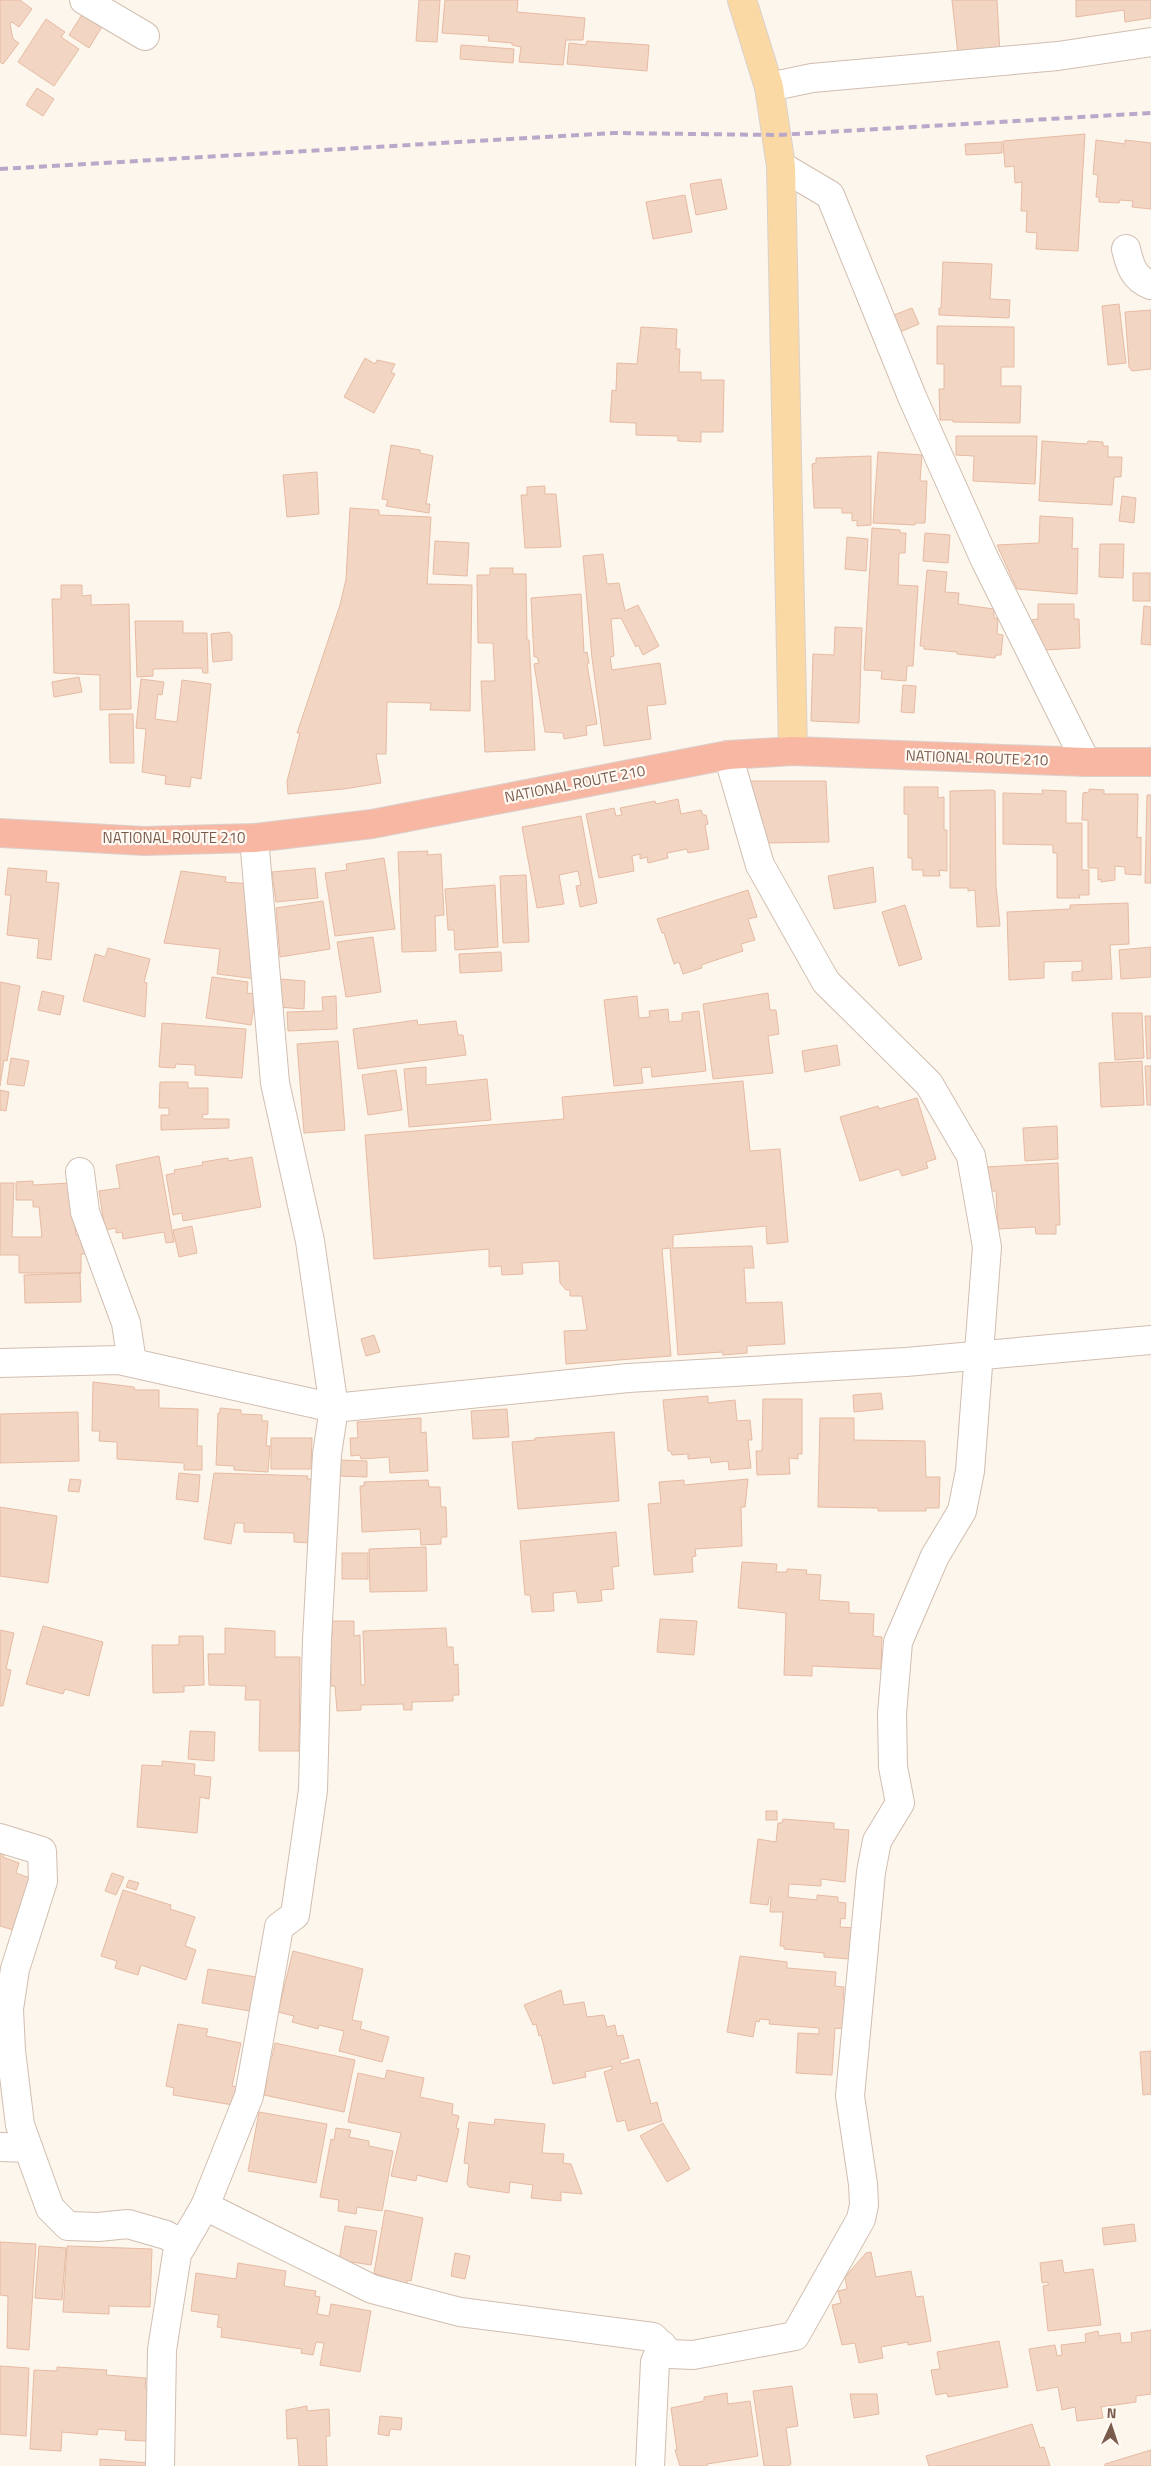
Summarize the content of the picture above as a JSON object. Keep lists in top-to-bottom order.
{
  "streets": {
    "highway": ["NATIONAL ROUTE 210"]
  },
  "north": "top"
}
